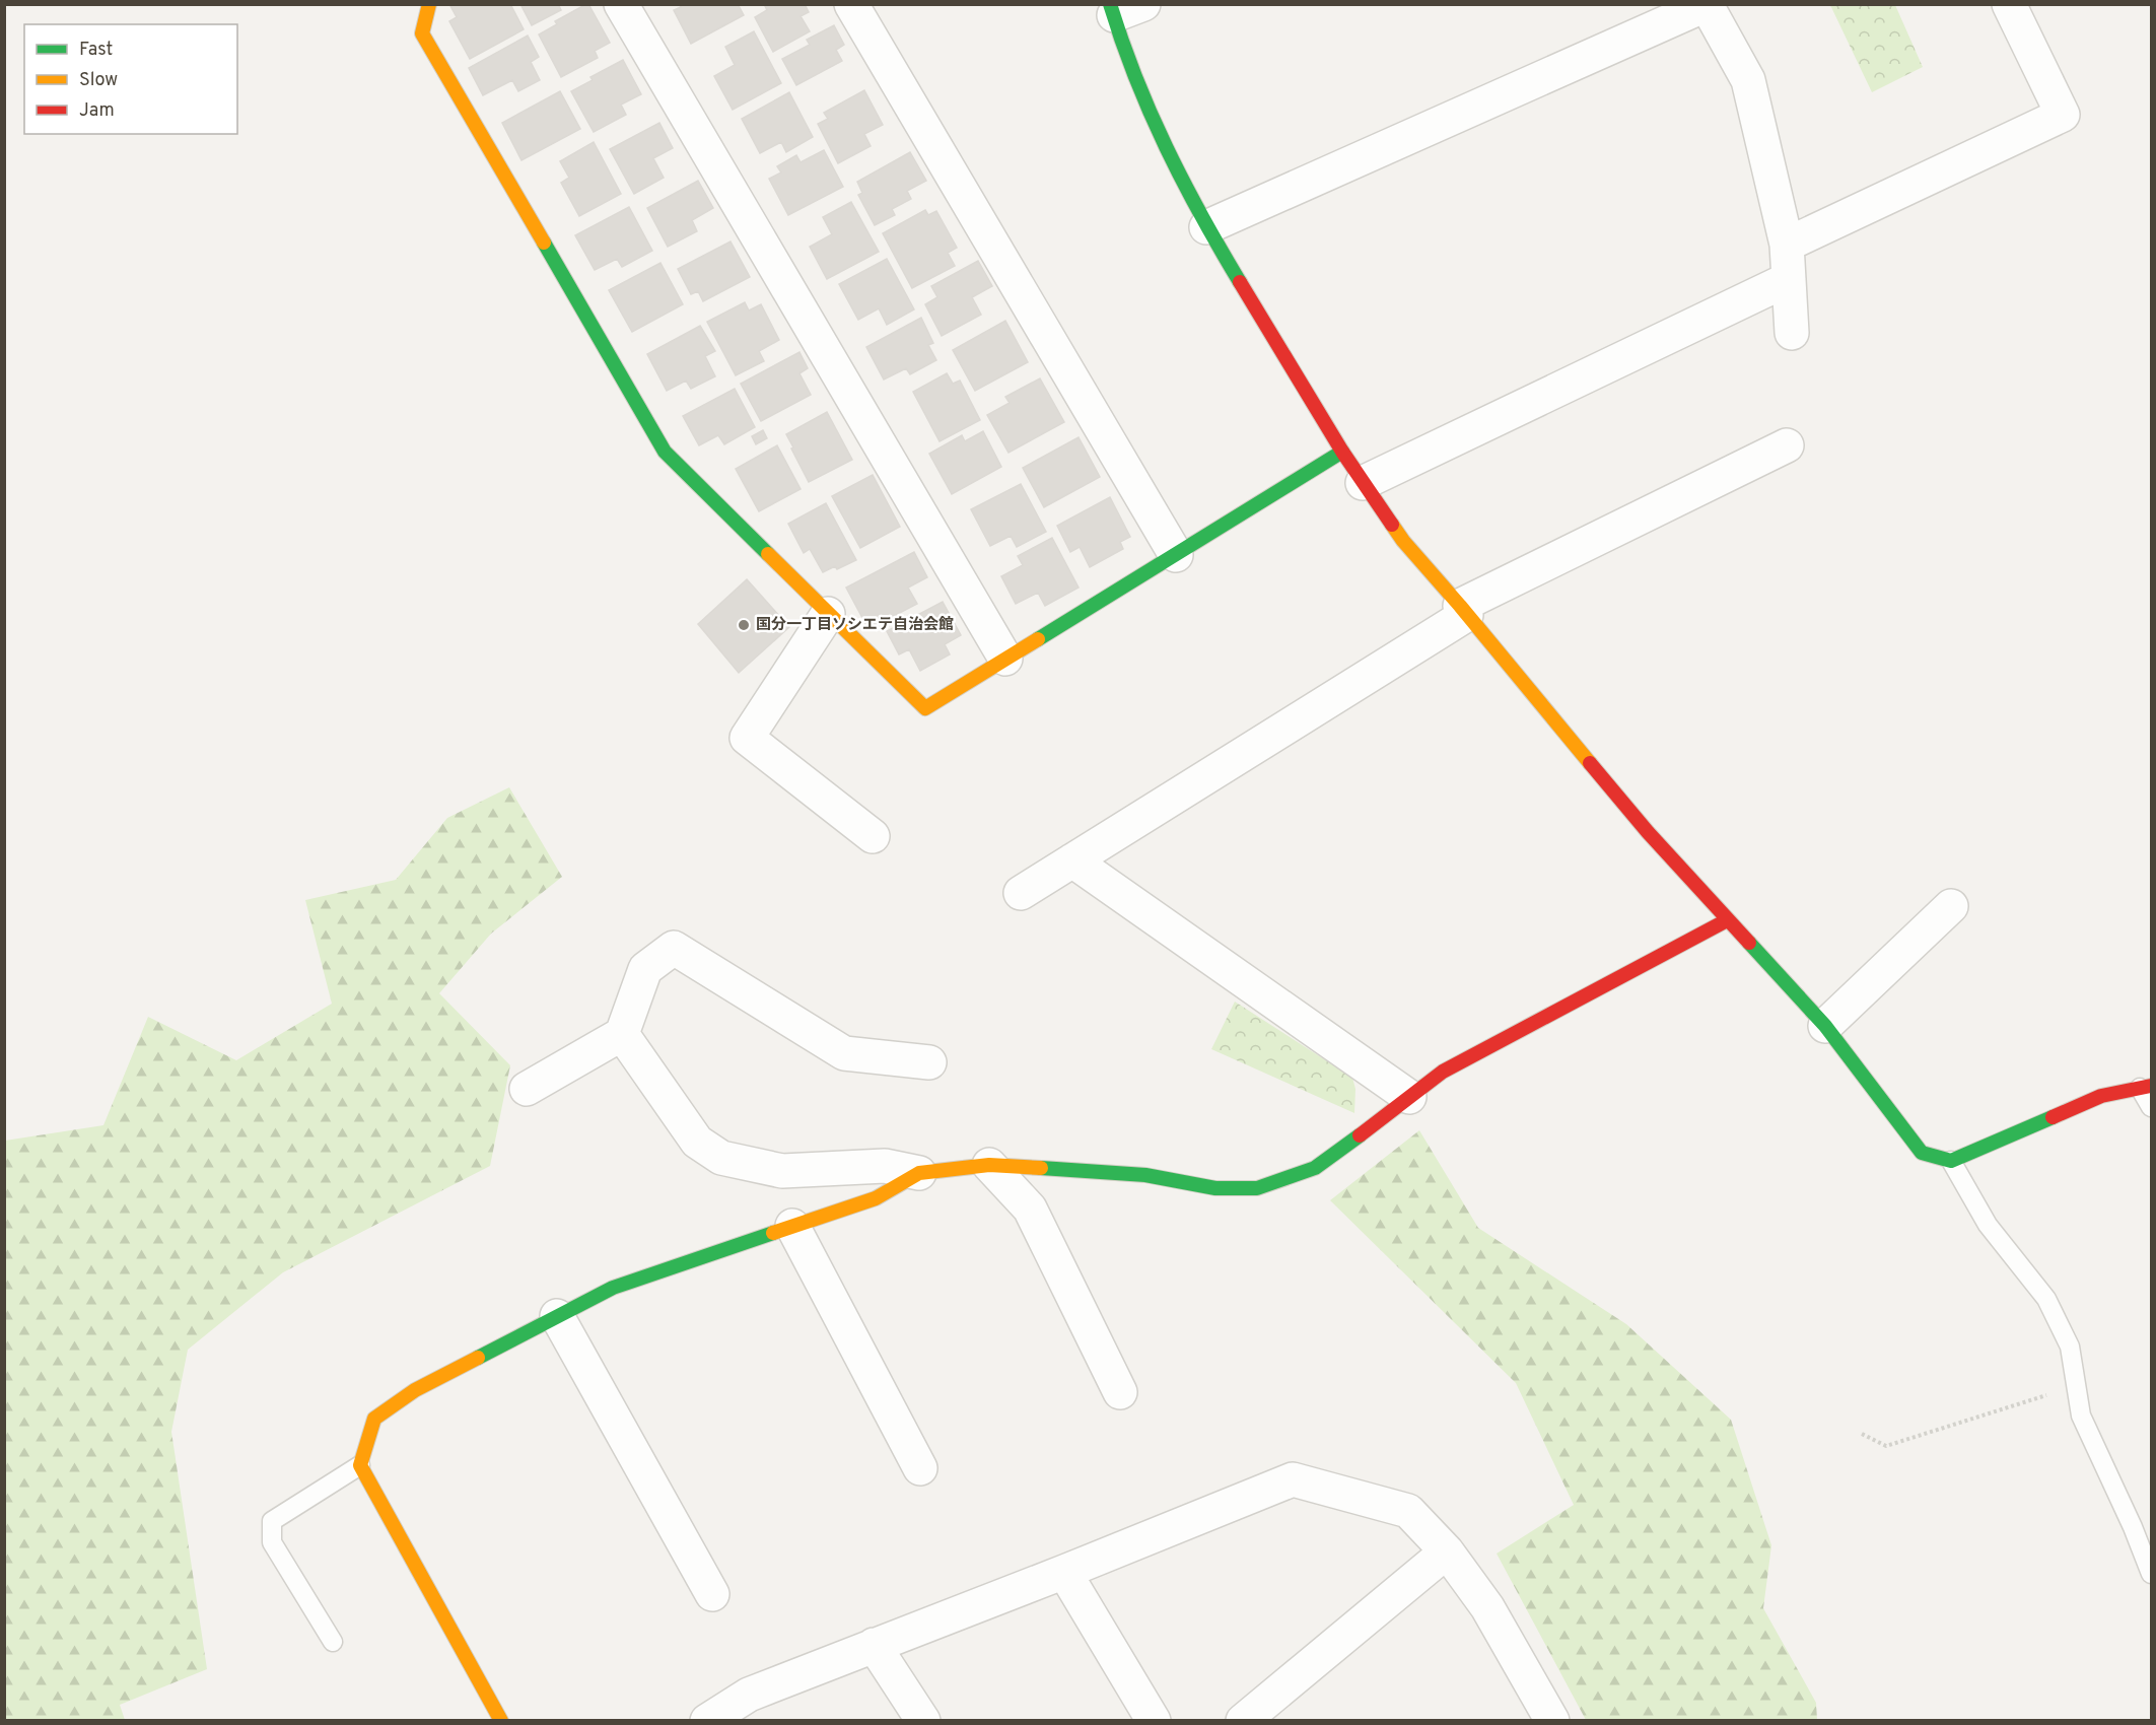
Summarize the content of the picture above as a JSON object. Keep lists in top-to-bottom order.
{
  "places": ["国分一丁目ソシエテ自治会館"],
  "legend": ["Fast", "Slow", "Jam"]
}
